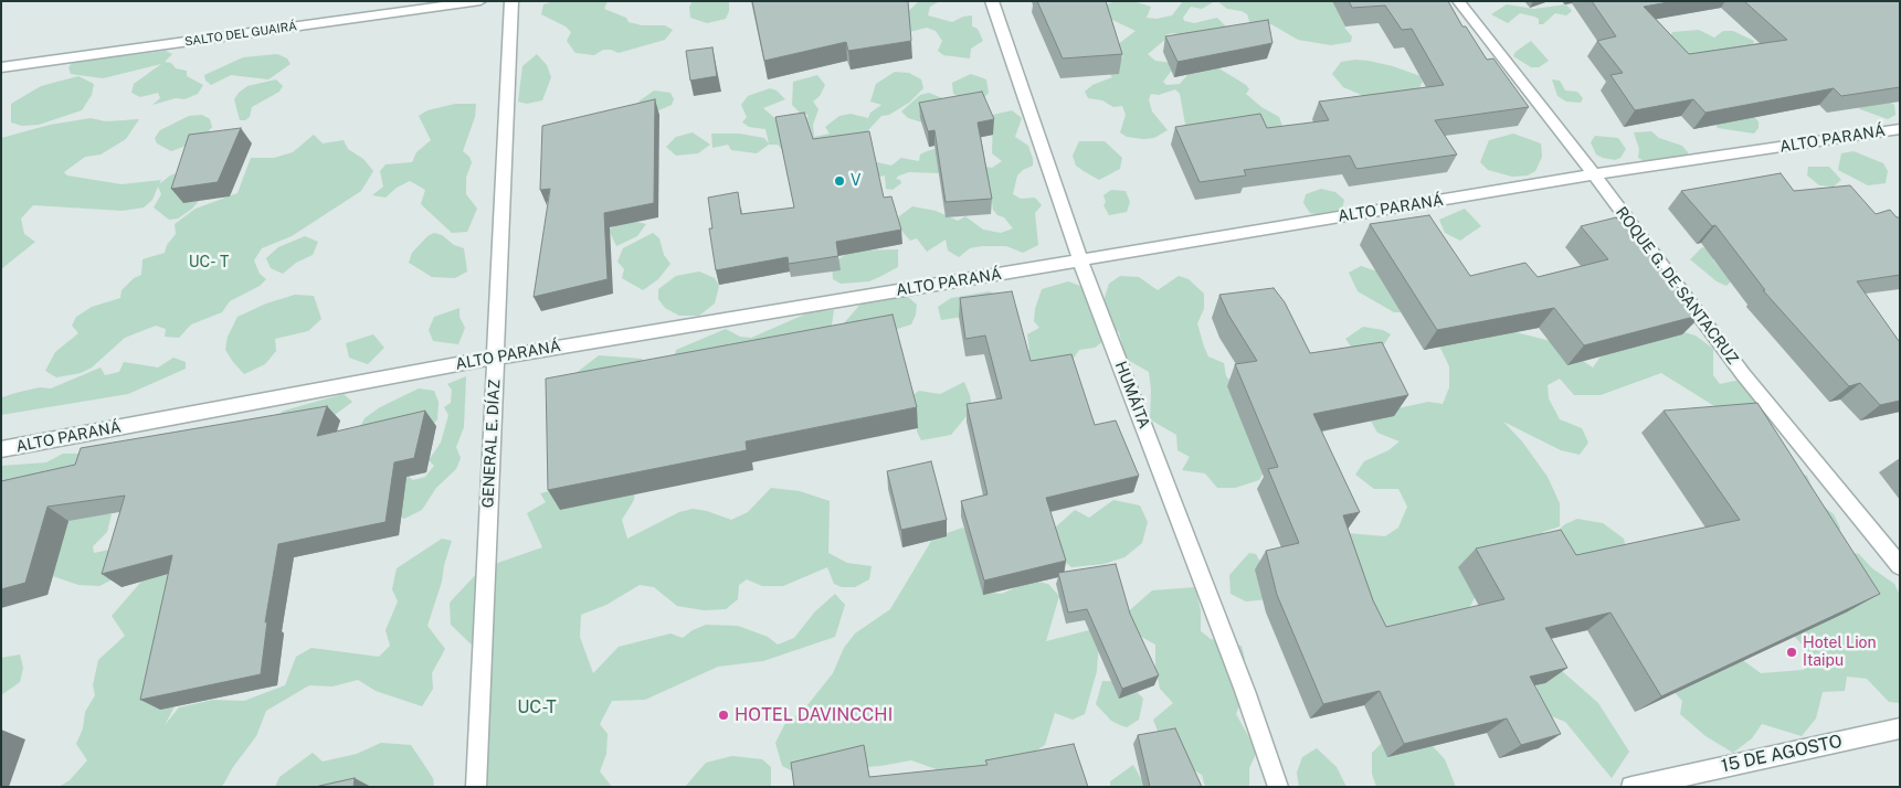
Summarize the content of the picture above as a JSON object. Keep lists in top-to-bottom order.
{
  "streets": {
    "street": [
      "SALTO DEL GUAIRÁ",
      "ALTO PARANÁ",
      "ROQUE G. DE SANTACRUZ",
      "HUMÁITA",
      "GENERAL E. DÍAZ",
      "15 DE AGOSTO"
    ]
  },
  "crossings": [
    ["ALTO PARANÁ", "ROQUE G. DE SANTACRUZ"],
    ["ALTO PARANÁ", "HUMÁITA"],
    ["ALTO PARANÁ", "GENERAL E. DÍAZ"]
  ],
  "parks": ["UC- T", "UC-T"],
  "places": ["V", "Hotel Lion Itaipu", "HOTEL DAVINCCHI"]
}
